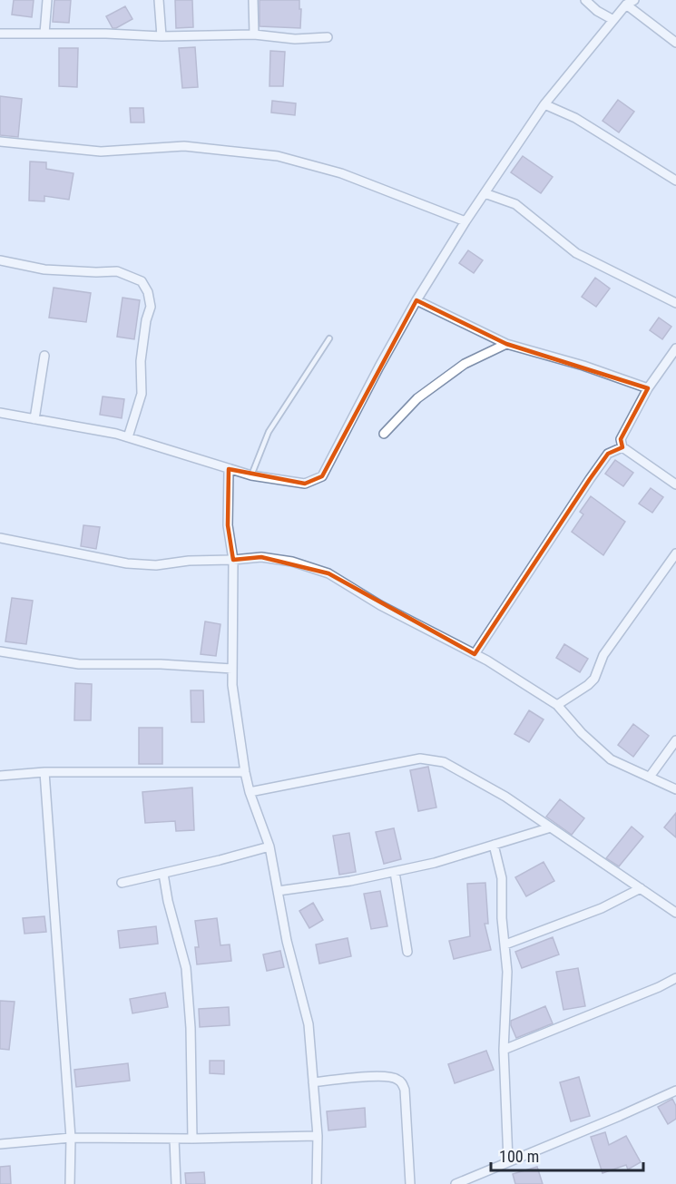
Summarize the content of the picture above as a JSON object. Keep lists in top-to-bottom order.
{
  "scale_bar": "100 m"
}
